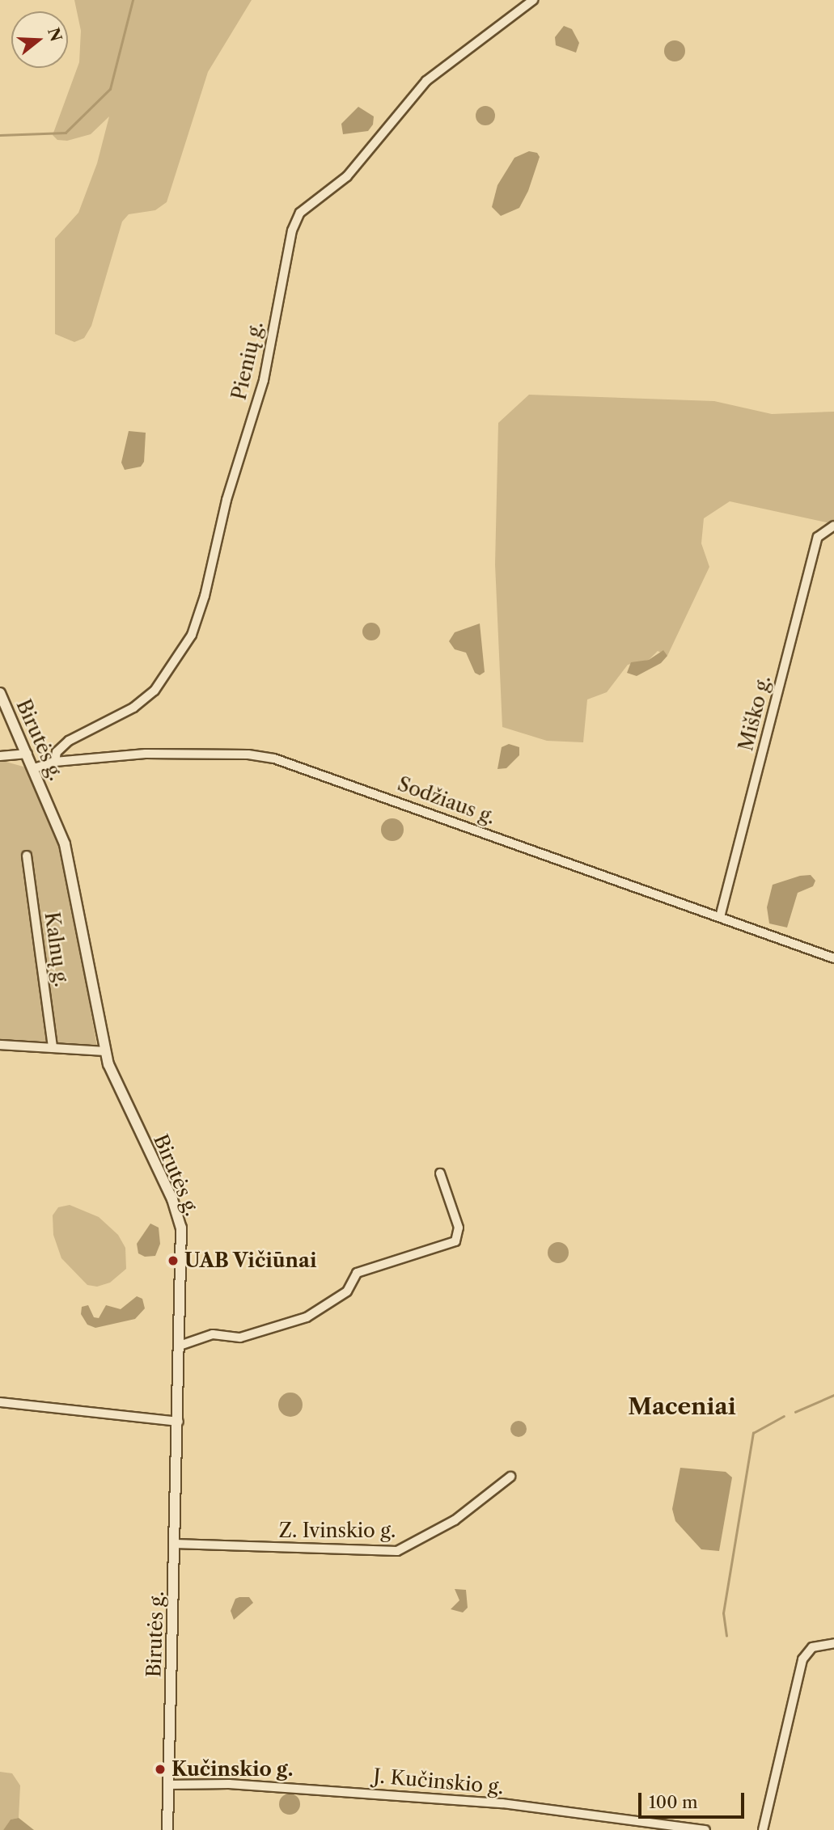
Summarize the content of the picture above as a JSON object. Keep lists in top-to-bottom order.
{
  "streets": {
    "main road": ["Birutės g."],
    "street": [
      "Pienių g.",
      "Miško g.",
      "Sodžiaus g.",
      "Kalnų g.",
      "Z. Ivinskio g.",
      "J. Kučinskio g."
    ]
  },
  "crossings": [
    ["Pienių g.", "Sodžiaus g."],
    ["Miško g.", "Sodžiaus g."],
    ["Birutės g.", "Sodžiaus g."],
    ["Birutės g.", "Z. Ivinskio g."],
    ["Birutės g.", "J. Kučinskio g."]
  ],
  "districts": ["Maceniai"],
  "places": ["UAB Vičiūnai", "Kučinskio g."],
  "scale_bar": "100 m",
  "north": "right"
}
